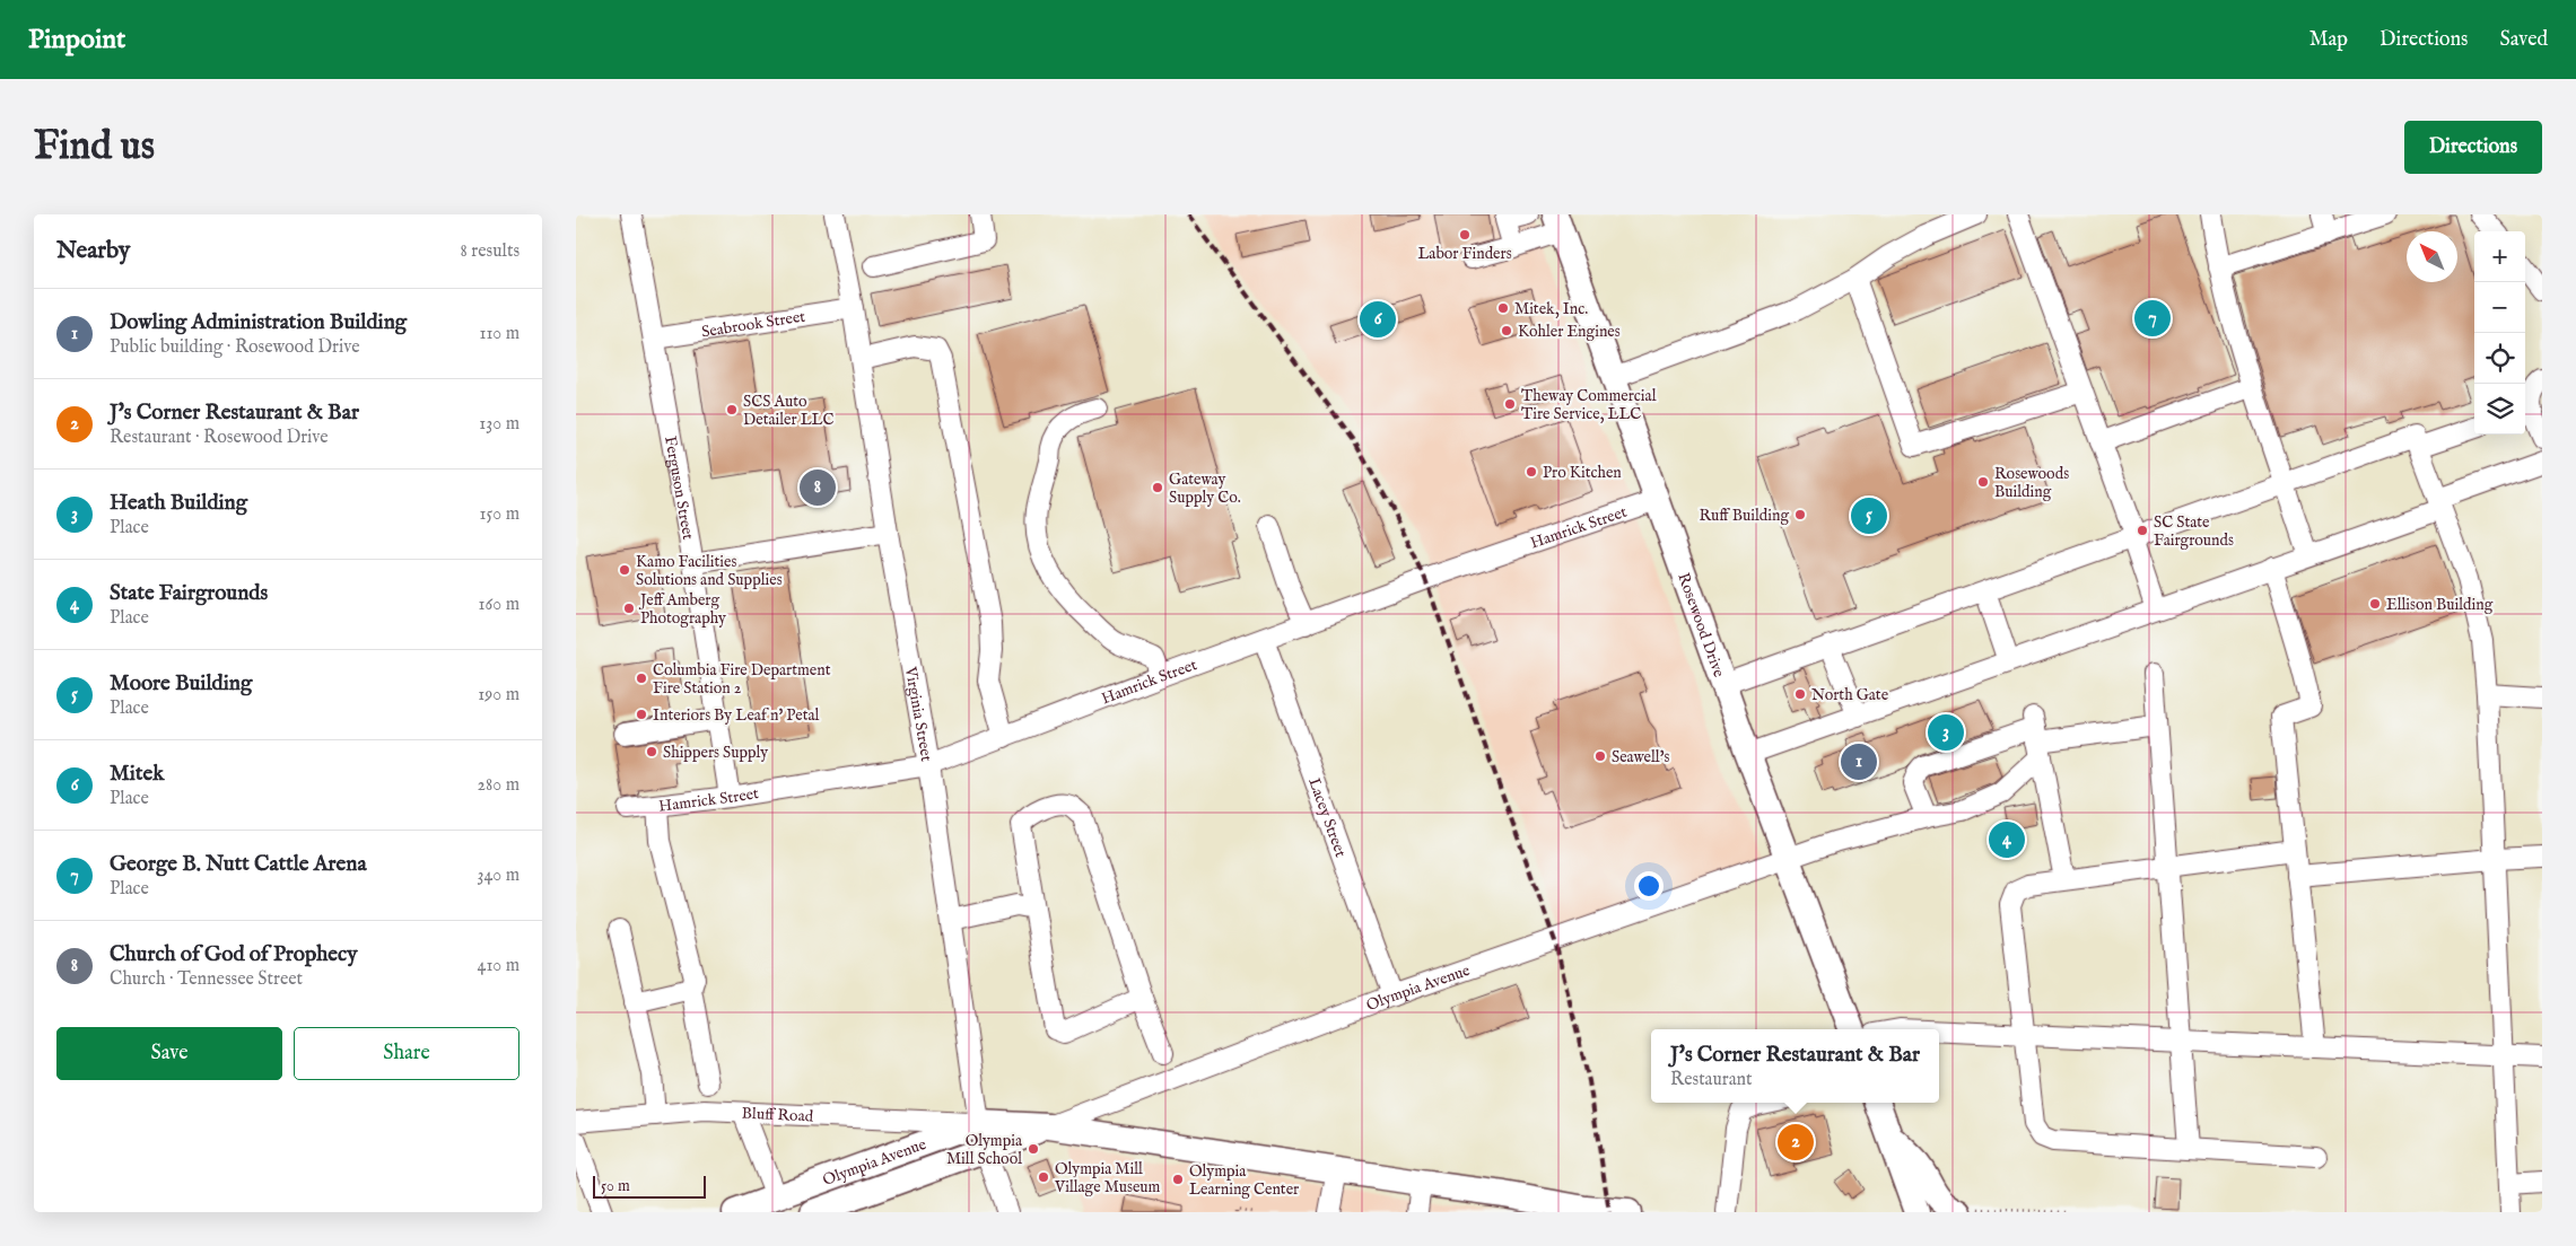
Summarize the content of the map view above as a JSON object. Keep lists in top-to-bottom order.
{
  "streets": {
    "main road": ["Rosewood Drive", "Olympia Avenue"],
    "street": [
      "Seabrook Street",
      "Ferguson Street",
      "Hamrick Street",
      "Virginia Street",
      "Lacey Street",
      "Bluff Road"
    ]
  },
  "crossings": [
    ["Seabrook Street", "Ferguson Street"],
    ["Seabrook Street", "Virginia Street"],
    ["Ferguson Street", "Hamrick Street"],
    ["Hamrick Street", "Rosewood Drive"],
    ["Hamrick Street", "Virginia Street"],
    ["Hamrick Street", "Lacey Street"],
    ["Rosewood Drive", "Olympia Avenue"],
    ["Virginia Street", "Olympia Avenue"],
    ["Virginia Street", "Bluff Road"],
    ["Lacey Street", "Olympia Avenue"],
    ["Olympia Avenue", "Bluff Road"]
  ],
  "places": [
    "Labor Finders",
    "Mitek, Inc.",
    "Kohler Engines",
    "Theway Commercial Tire Service, LLC",
    "SCS Auto Detailer LLC",
    "Pro Kitchen",
    "Rosewoods Building",
    "Gateway Supply Co.",
    "Ruff Building",
    "SC State Fairgrounds",
    "Kamo Facilities Solutions and Supplies",
    "Ellison Building",
    "Jeff Amberg Photography",
    "Columbia Fire Department Fire Station 2",
    "North Gate",
    "Interiors By Leaf n' Petal",
    "Shippers Supply",
    "Seawell's",
    "Olympia Mill School",
    "Olympia Mill Village Museum",
    "Olympia Learning Center"
  ],
  "scale_bar": "50 m",
  "north": "top left",
  "page": {
    "header": "Pinpoint",
    "nav": ["Map", "Directions", "Saved"],
    "buttons": [
      "Directions",
      ["Save", "Share"]
    ],
    "title": "Find us",
    "heading": ["Nearby", "8 results"],
    "map_buttons": ["+", "−"],
    "list": [
      {
        "mark": "1",
        "name": "Dowling Administration Building",
        "note": "Public building · Rosewood Drive",
        "value": "110 m"
      },
      {
        "mark": "2",
        "name": "J's Corner Restaurant & Bar",
        "note": "Restaurant · Rosewood Drive",
        "value": "130 m"
      },
      {
        "mark": "3",
        "name": "Heath Building",
        "note": "Place",
        "value": "150 m"
      },
      {
        "mark": "4",
        "name": "State Fairgrounds",
        "note": "Place",
        "value": "160 m"
      },
      {
        "mark": "5",
        "name": "Moore Building",
        "note": "Place",
        "value": "190 m"
      },
      {
        "mark": "6",
        "name": "Mitek",
        "note": "Place",
        "value": "280 m"
      },
      {
        "mark": "7",
        "name": "George B. Nutt Cattle Arena",
        "note": "Place",
        "value": "340 m"
      },
      {
        "mark": "8",
        "name": "Church of God of Prophecy",
        "note": "Church · Tennessee Street",
        "value": "410 m"
      }
    ],
    "pins": [
      "7",
      "6",
      "8",
      "5",
      "3",
      "1",
      "4",
      "2"
    ],
    "popup": ["J's Corner Restaurant & Bar", "Restaurant"],
    "scale": "50 m"
  }
}
